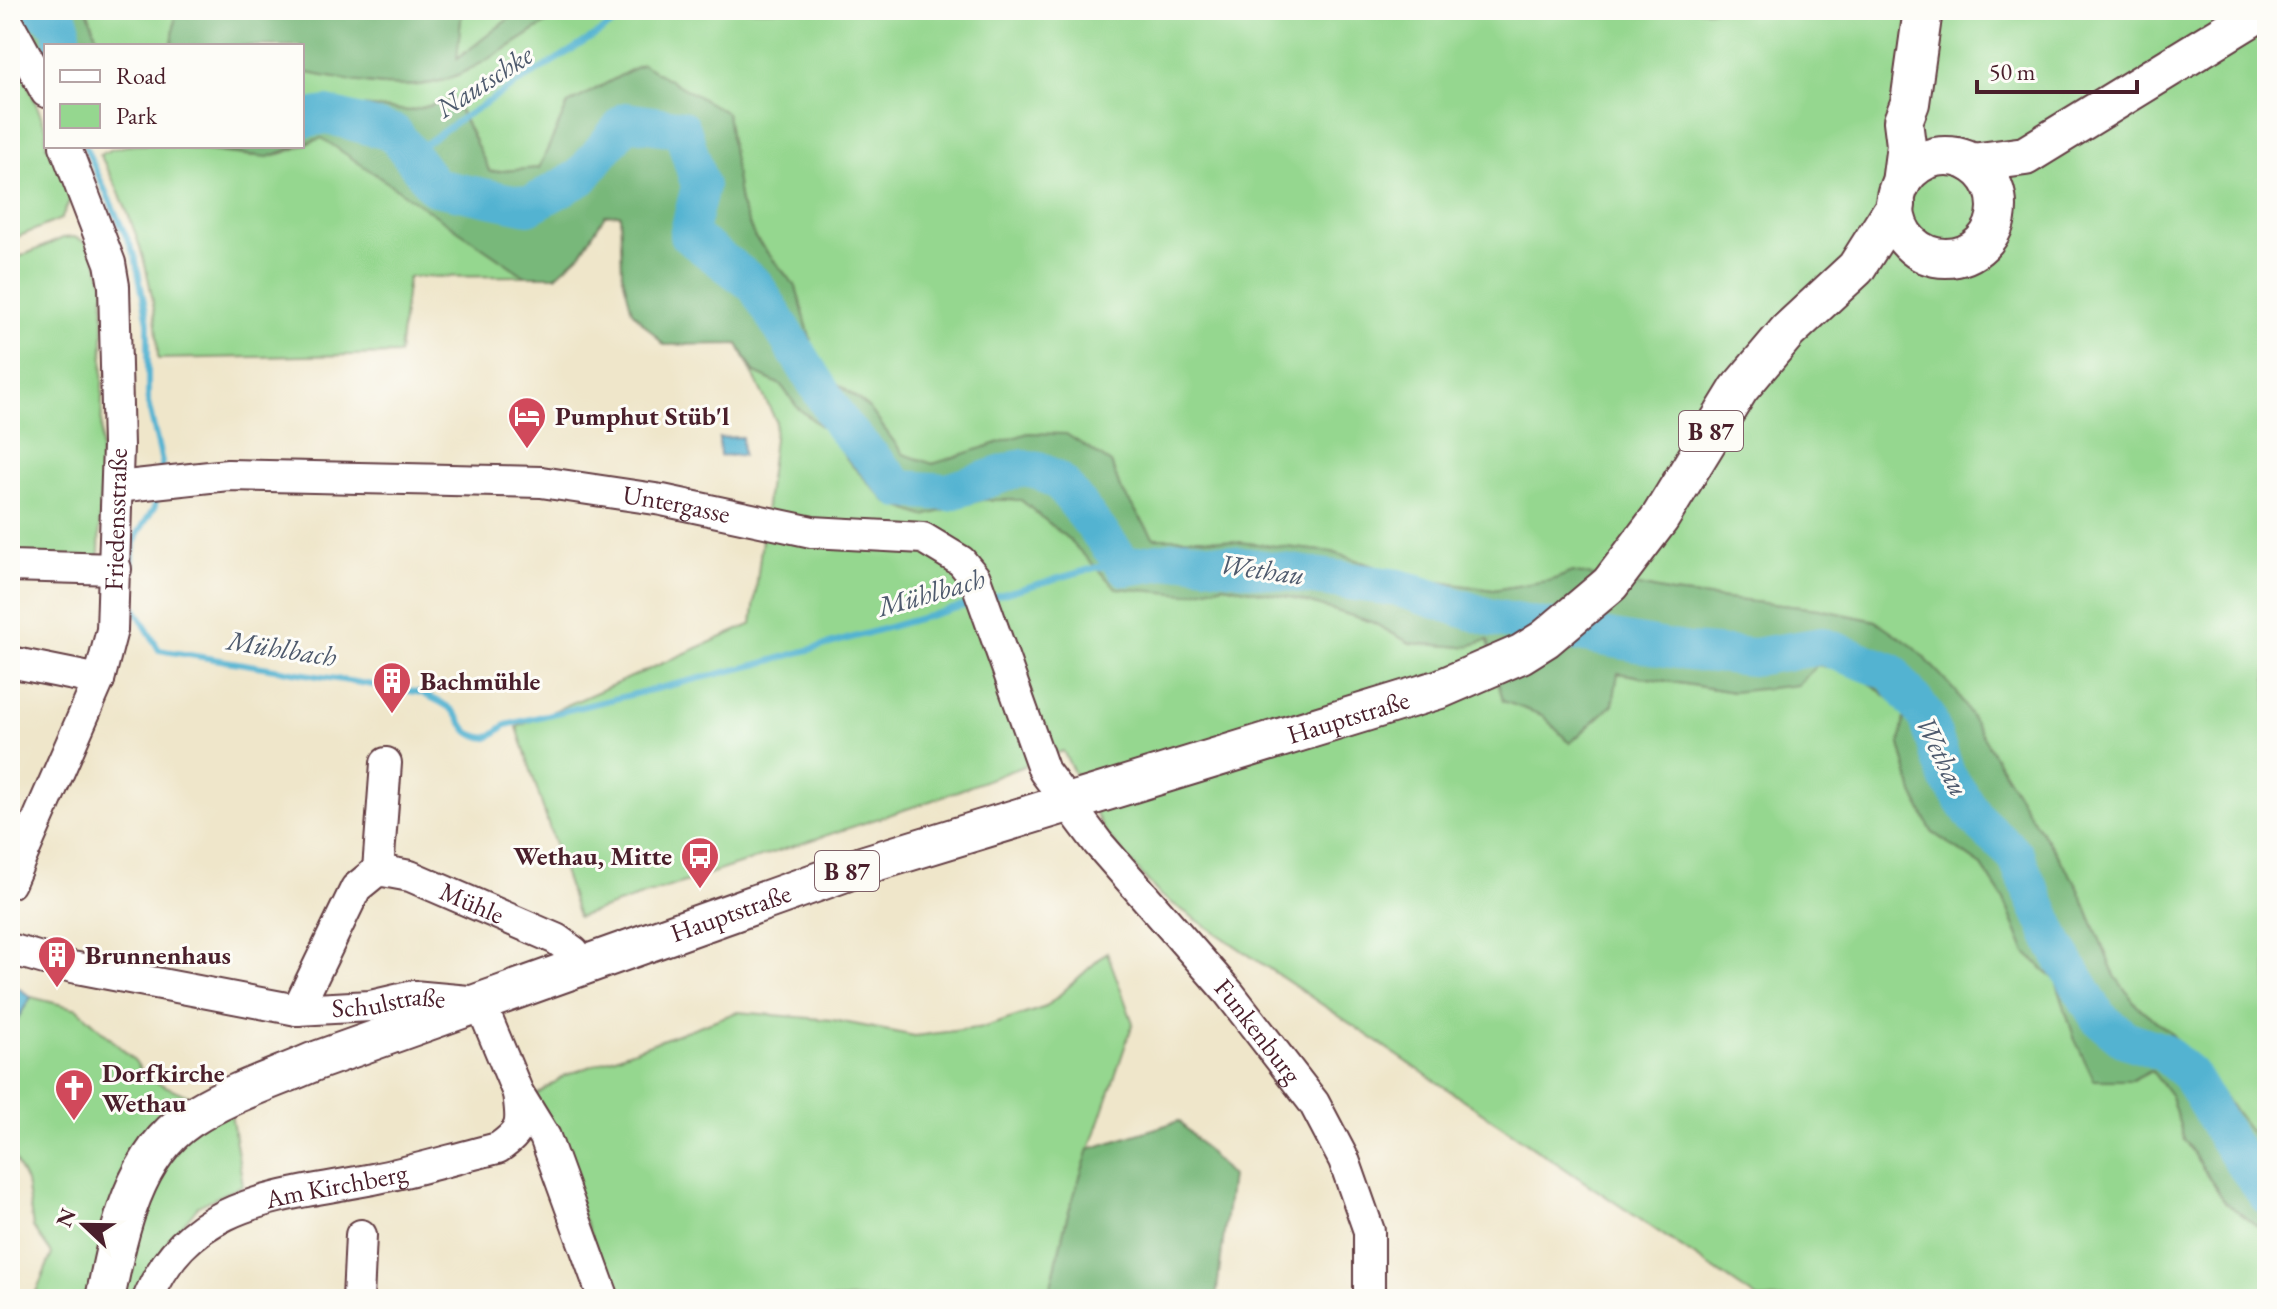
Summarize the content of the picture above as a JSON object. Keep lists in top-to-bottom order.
{
  "streets": {
    "main road": ["B 87", "Hauptstraße"],
    "street": [
      "Untergasse",
      "Friedensstraße",
      "Mühle",
      "Schulstraße",
      "Funkenburg",
      "Am Kirchberg"
    ]
  },
  "crossings": [
    ["B 87", "Hauptstraße"],
    ["Untergasse", "Friedensstraße"],
    ["Untergasse", "Hauptstraße"],
    ["Untergasse", "Funkenburg"],
    ["Hauptstraße", "Mühle"],
    ["Hauptstraße", "Schulstraße"],
    ["Hauptstraße", "Funkenburg"],
    ["Hauptstraße", "Am Kirchberg"],
    ["Mühle", "Schulstraße"],
    ["Schulstraße", "Am Kirchberg"]
  ],
  "water": ["Nautschke", "Wethau", "Mühlbach"],
  "places": {
    "hotel": ["Pumphut Stüb'l"],
    "building": ["Bachmühle", "Brunnenhaus"],
    "bus stop": ["Wethau, Mitte"],
    "church": ["Dorfkirche Wethau"]
  },
  "legend": ["Road", "Park"],
  "scale_bar": "50 m",
  "north": "left"
}
